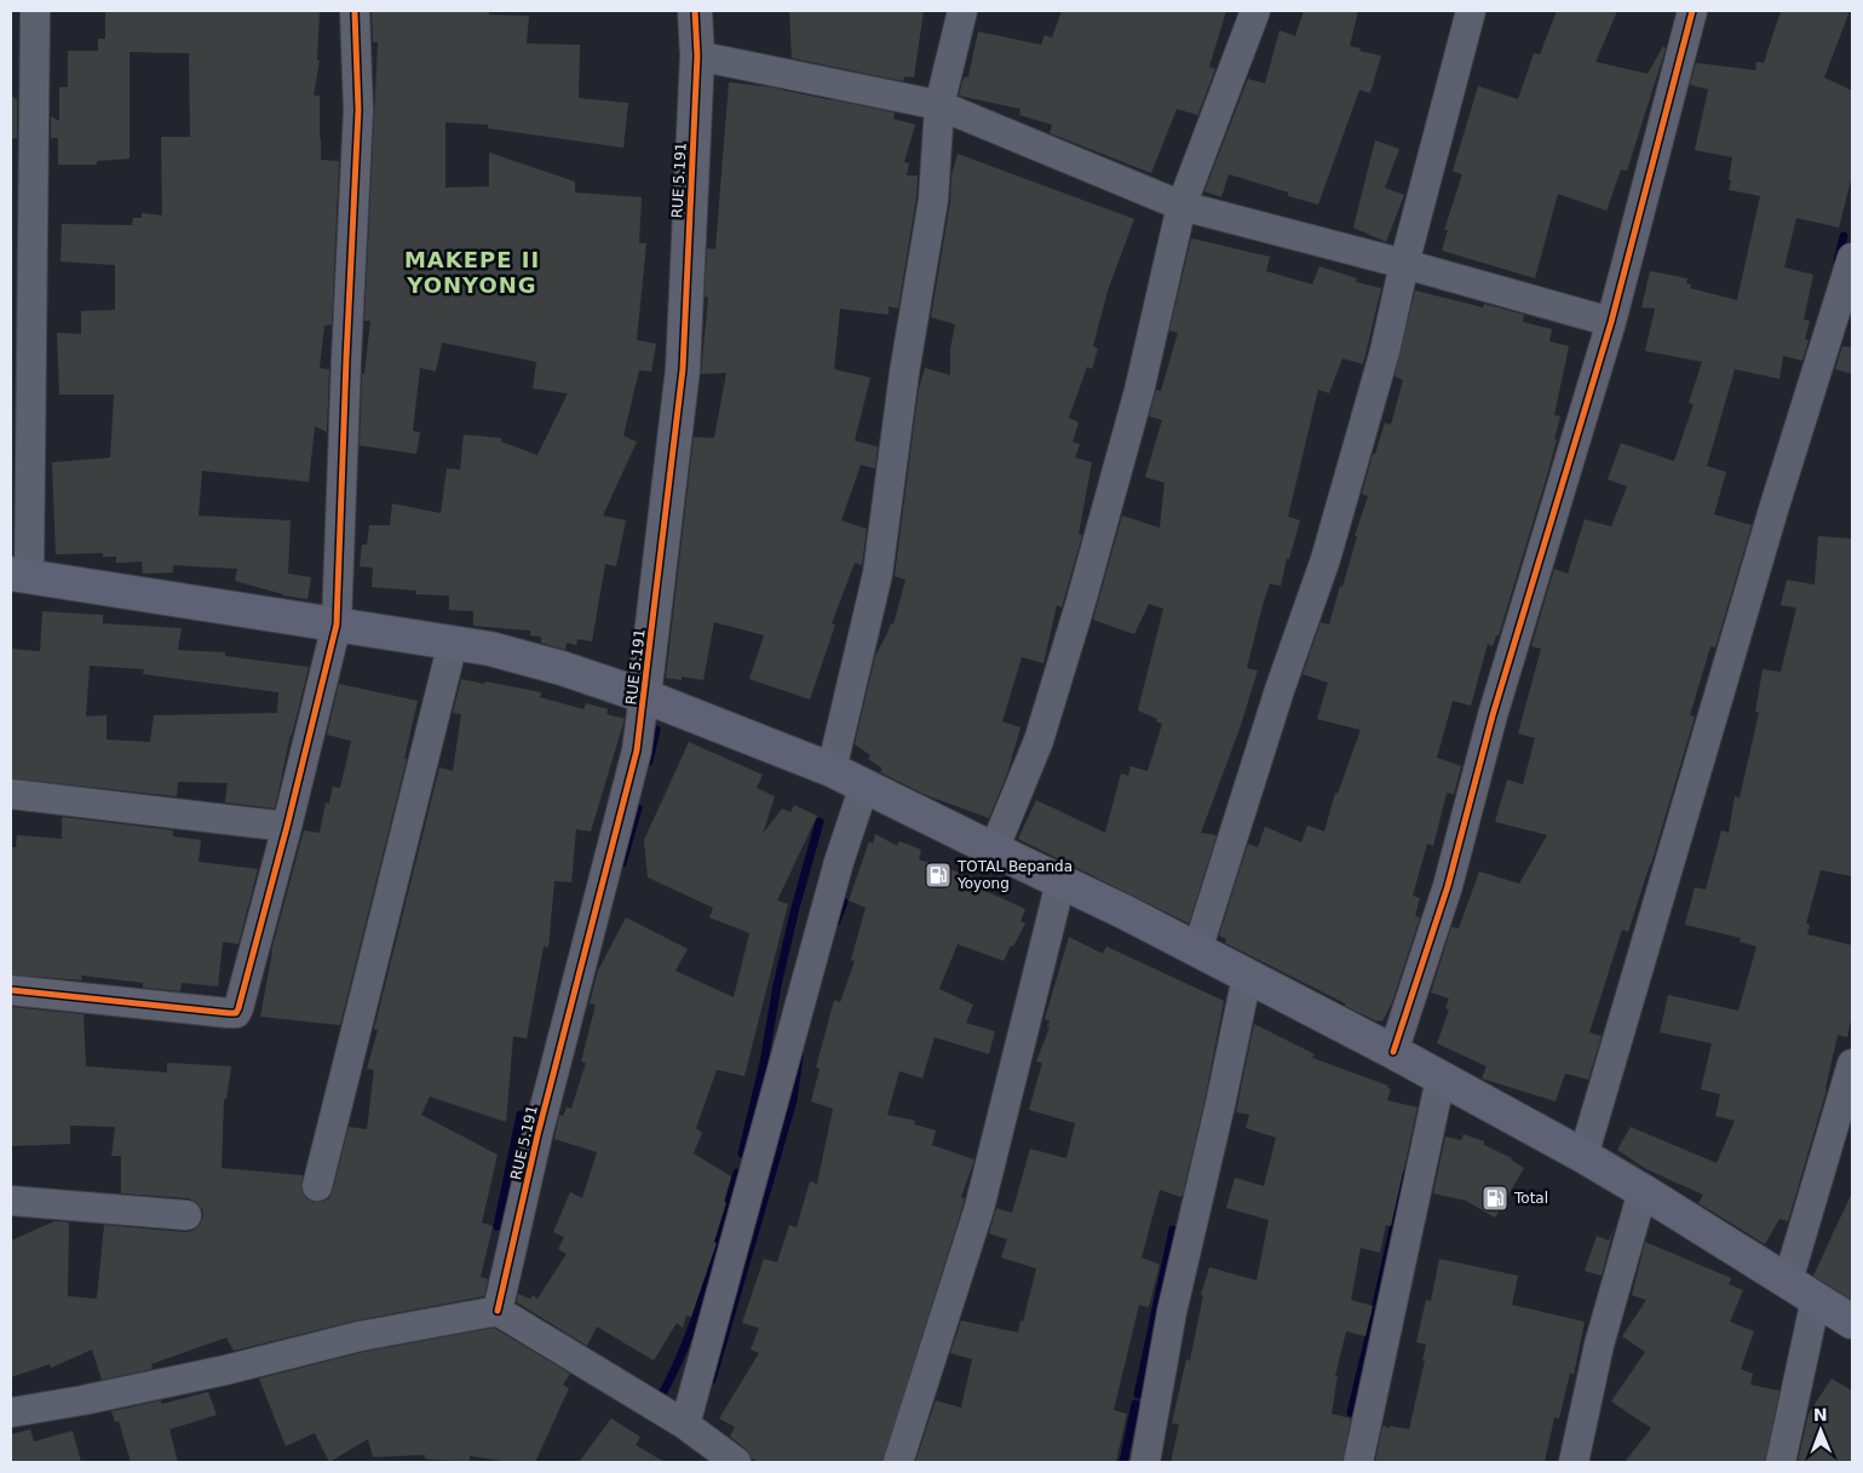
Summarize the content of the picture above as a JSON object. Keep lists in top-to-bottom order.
{
  "streets": {
    "street": ["RUE 5.191"]
  },
  "districts": ["MAKEPE II YONYONG"],
  "places": {
    "fuel station": ["TOTAL Bepanda Yoyong", "Total"]
  },
  "north": "top"
}
